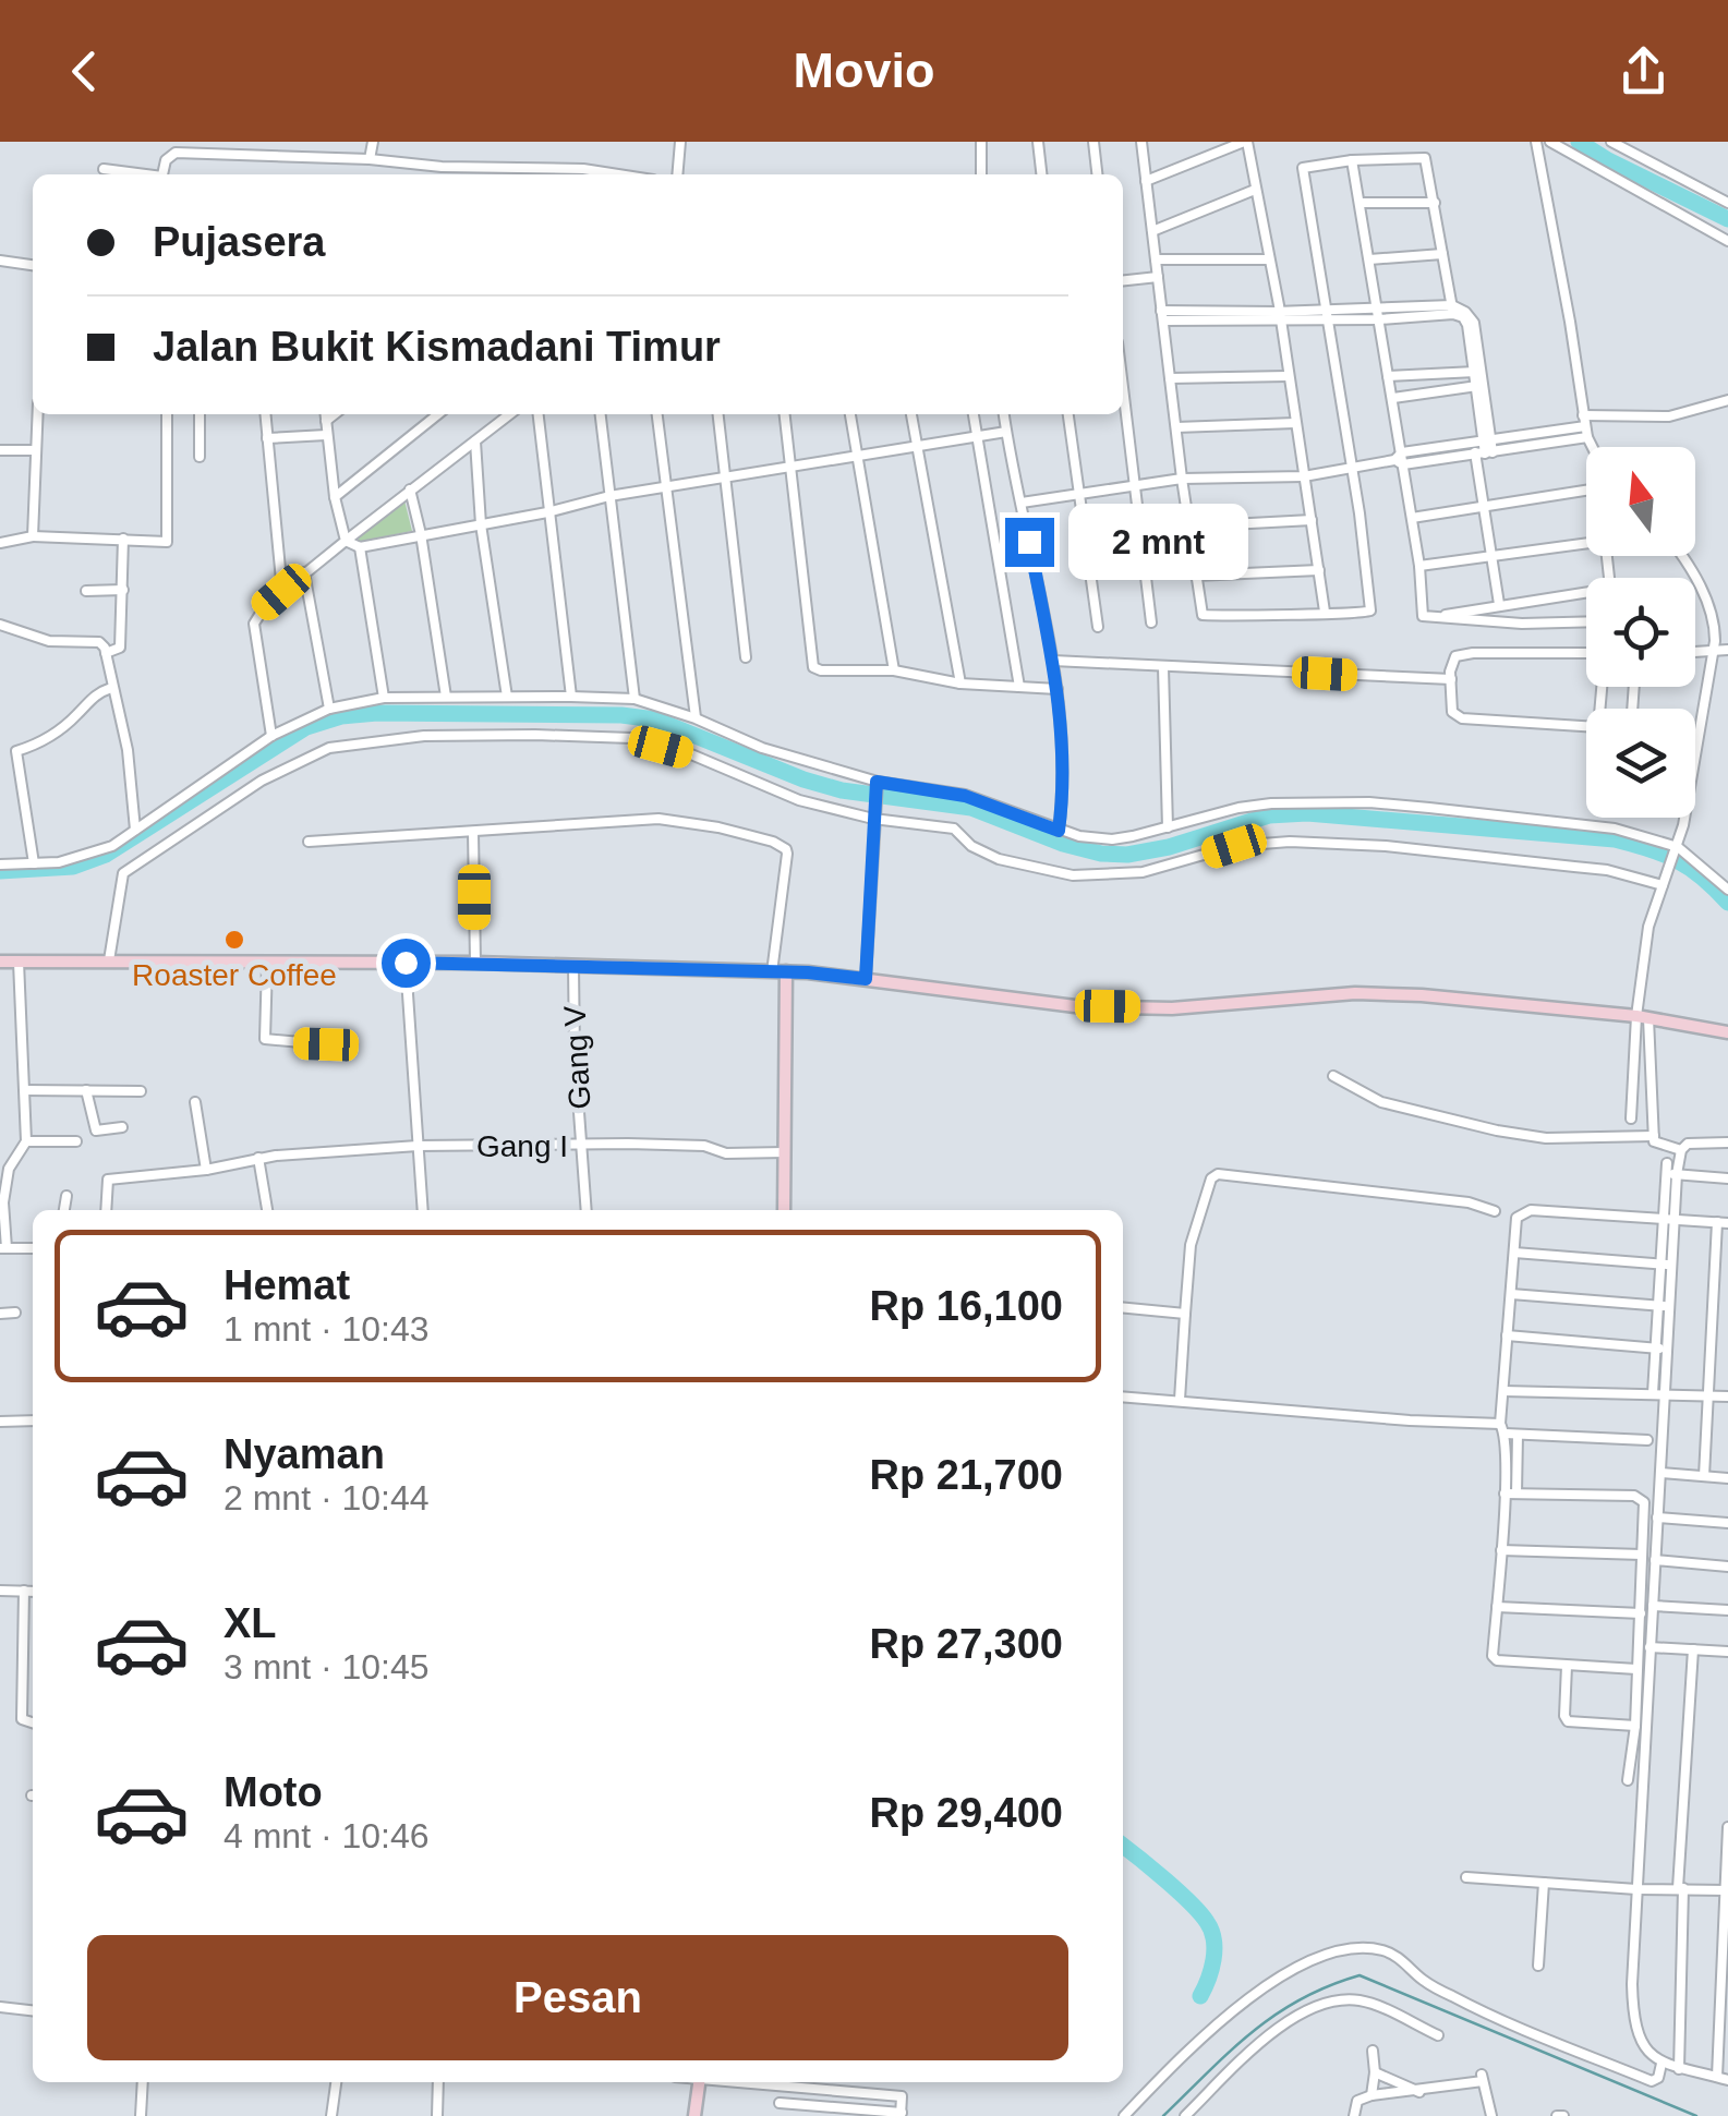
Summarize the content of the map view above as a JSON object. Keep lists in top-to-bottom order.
{
  "streets": {
    "street": ["Gang V", "Gang I"]
  },
  "crossings": [
    ["Gang V", "Gang I"]
  ],
  "places": ["Roaster Coffee"],
  "north": "top",
  "page": {
    "header": "Movio",
    "banner": ["Pujasera", "Jalan Bukit Kismadani Timur"],
    "bubble": "2 mnt",
    "list": [
      {
        "name": "Hemat",
        "note": "1 mnt · 10:43",
        "value": "Rp 16,100"
      },
      {
        "name": "Nyaman",
        "note": "2 mnt · 10:44",
        "value": "Rp 21,700"
      },
      {
        "name": "XL",
        "note": "3 mnt · 10:45",
        "value": "Rp 27,300"
      },
      {
        "name": "Moto",
        "note": "4 mnt · 10:46",
        "value": "Rp 29,400"
      }
    ],
    "buttons": "Pesan"
  }
}
